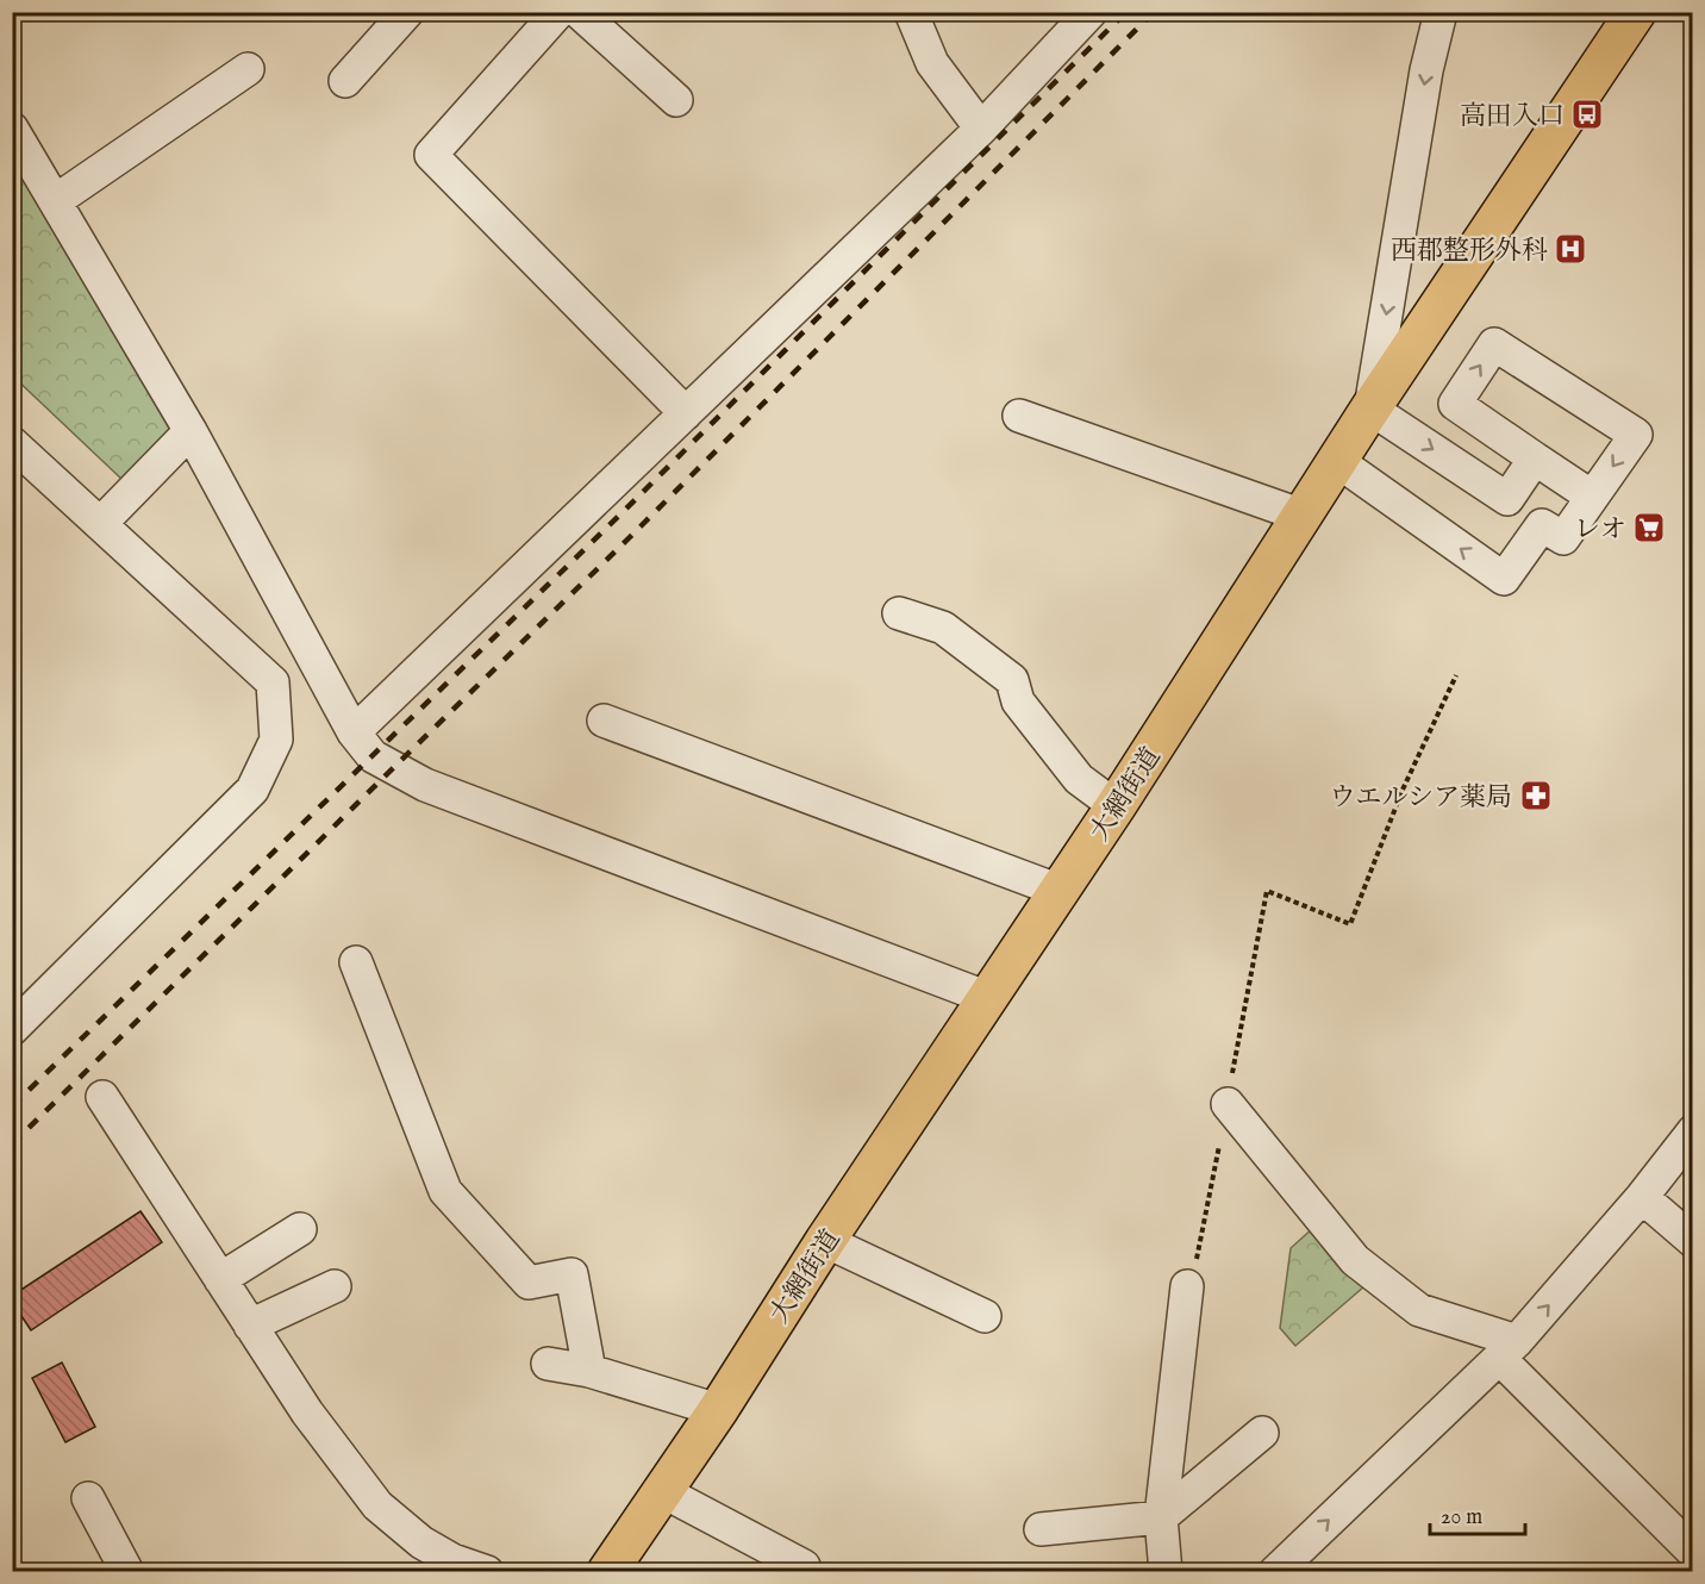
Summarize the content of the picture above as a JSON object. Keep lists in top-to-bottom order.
{
  "streets": {
    "main road": ["大網街道"]
  },
  "places": {
    "bus stop": ["高田入口"],
    "hospital": ["西郡整形外科"],
    "supermarket": ["レオ"],
    "pharmacy": ["ウエルシア薬局"]
  },
  "scale_bar": "20 m"
}
